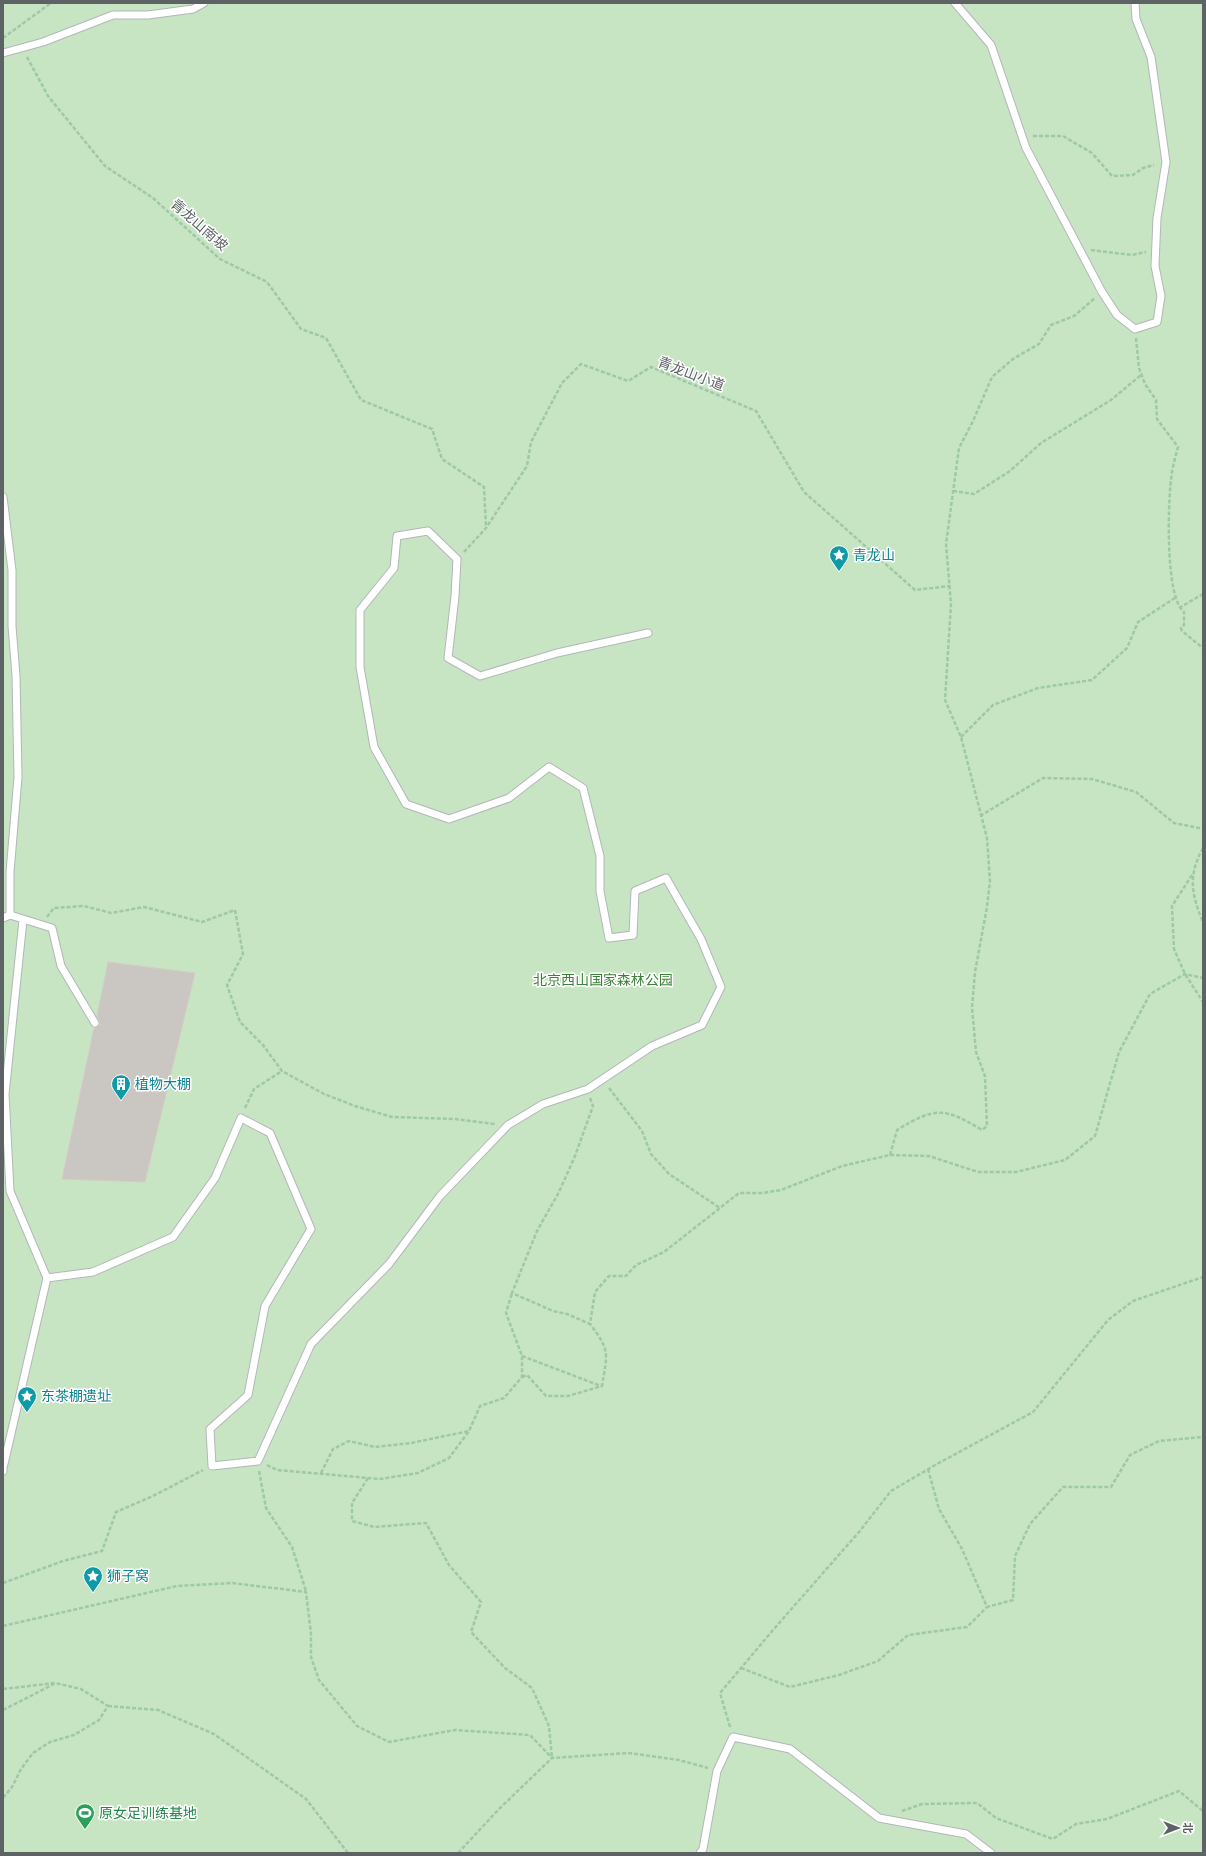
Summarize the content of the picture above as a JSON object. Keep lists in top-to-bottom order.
{
  "streets": {
    "path": ["青龙山南坡", "青龙山小道"]
  },
  "crossings": [
    ["青龙山南坡", "青龙山小道"]
  ],
  "parks": ["北京西山国家森林公园"],
  "places": {
    "place": ["青龙山", "东茶棚遗址", "狮子窝"],
    "building": ["植物大棚"],
    "sports": ["原女足训练基地"]
  },
  "north": "right"
}
